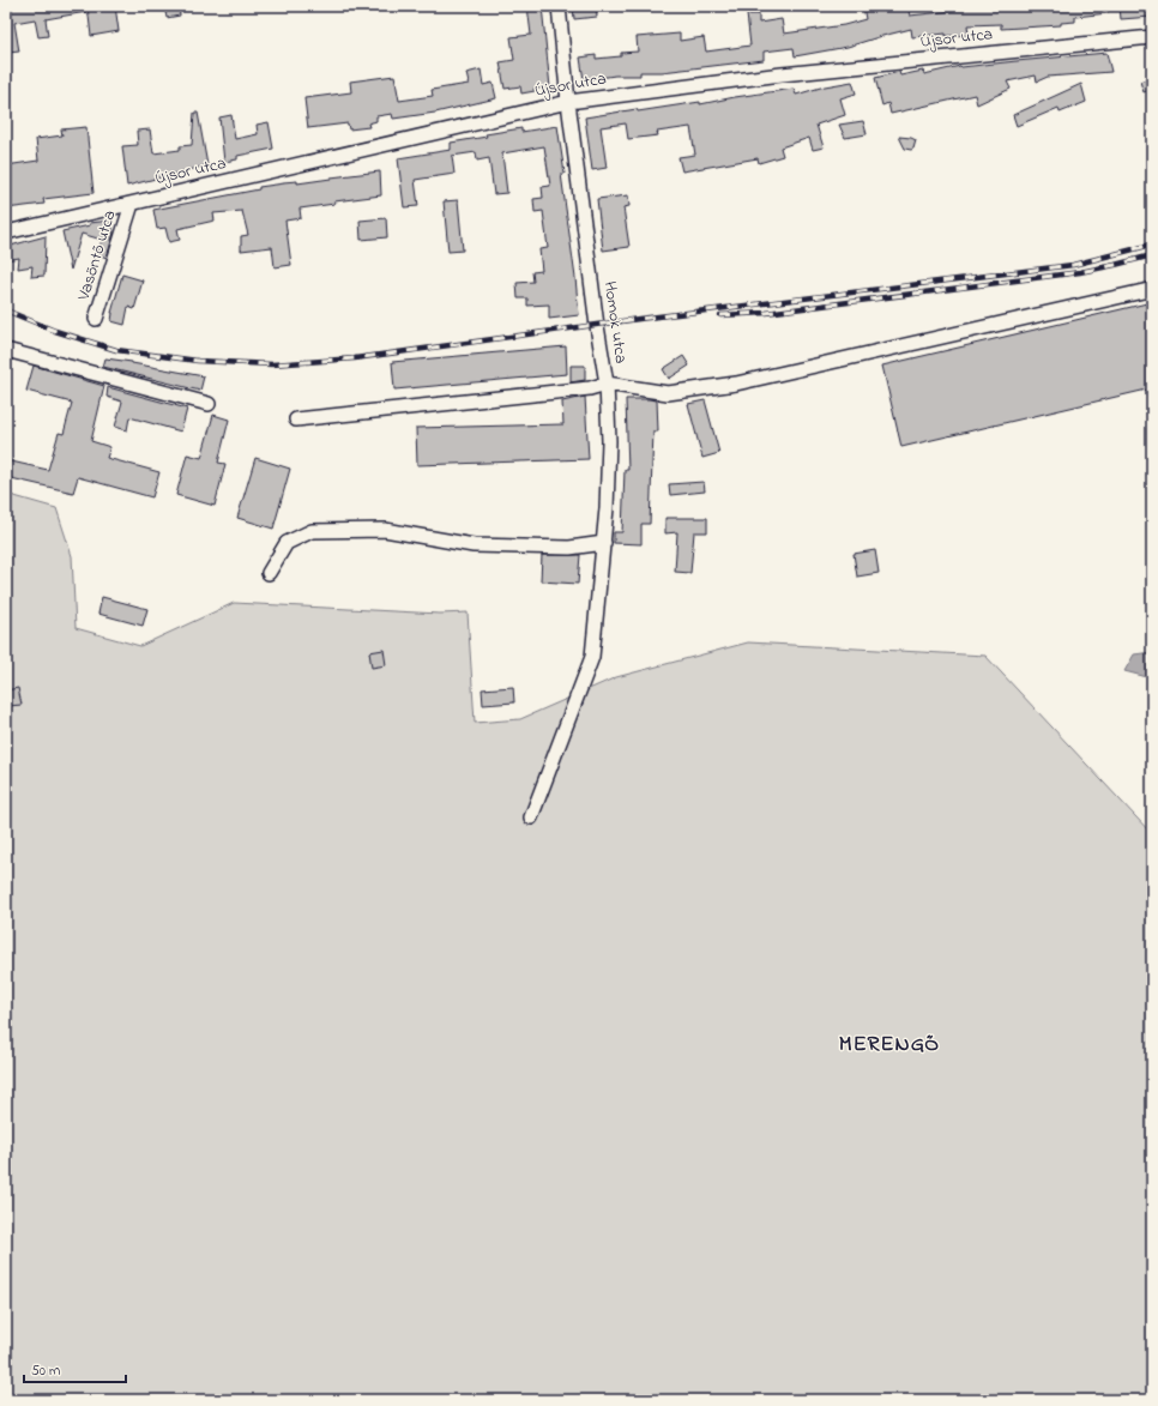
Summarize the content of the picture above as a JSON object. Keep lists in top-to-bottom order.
{
  "streets": {
    "street": ["Újsor utca", "Vasöntő utca", "Homok utca"]
  },
  "crossings": [
    ["Újsor utca", "Vasöntő utca"],
    ["Újsor utca", "Homok utca"]
  ],
  "districts": ["MERENGŐ"],
  "scale_bar": "50 m"
}
